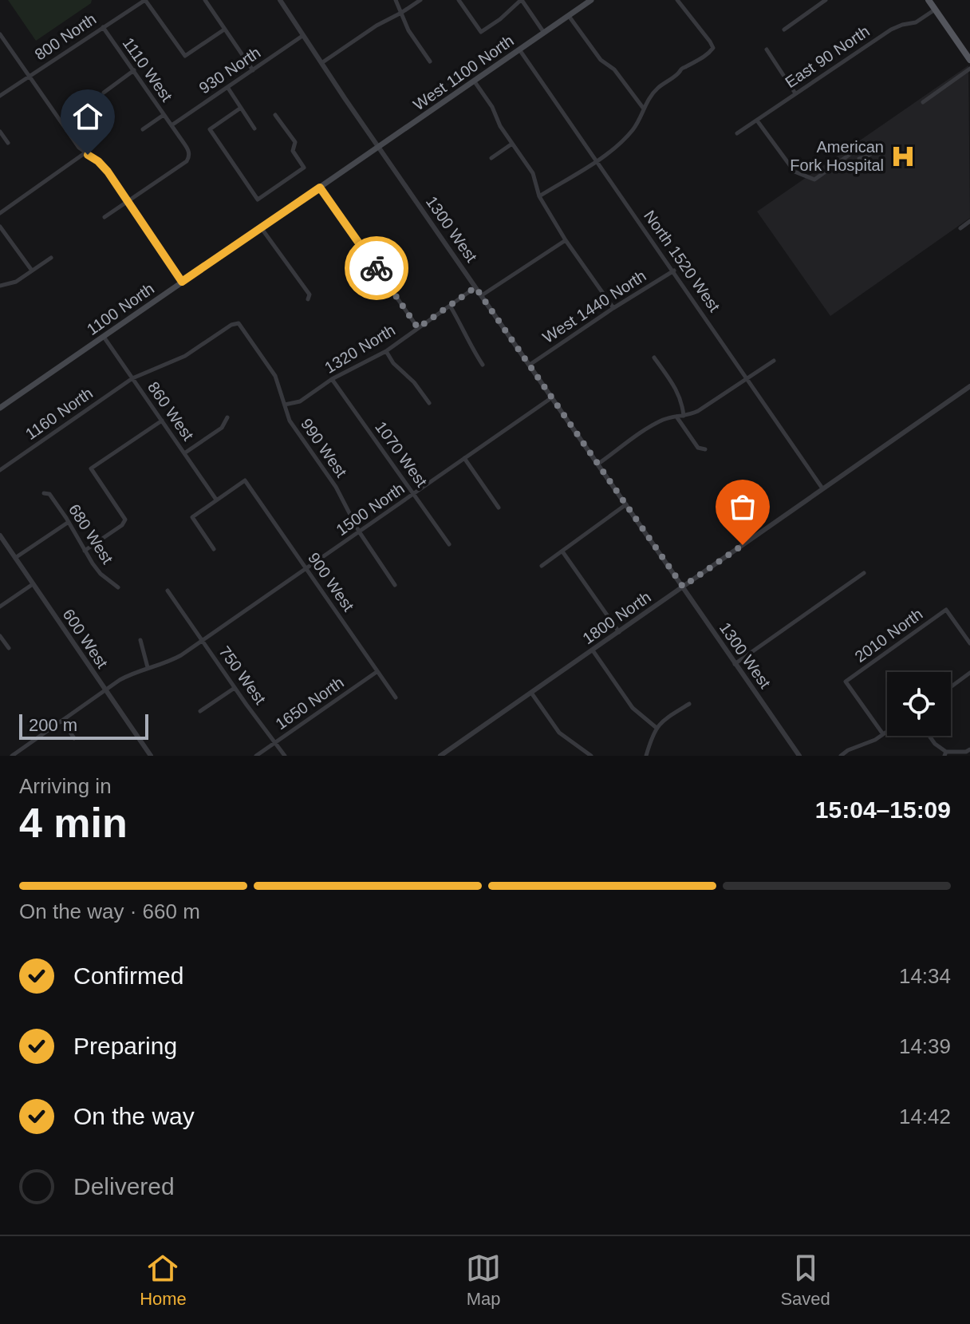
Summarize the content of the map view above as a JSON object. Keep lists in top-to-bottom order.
{
  "streets": {
    "main road": ["West 1100 North", "1100 North"],
    "street": [
      "800 North",
      "East 90 North",
      "1110 West",
      "930 North",
      "1300 West",
      "North 1520 West",
      "West 1440 North",
      "1320 North",
      "860 West",
      "1160 North",
      "990 West",
      "1070 West",
      "1500 North",
      "680 West",
      "900 West",
      "1800 North",
      "2010 North",
      "600 West",
      "750 West",
      "1650 North"
    ]
  },
  "crossings": [
    ["800 North", "1110 West"],
    ["1110 West", "930 North"],
    ["930 North", "1300 West"],
    ["West 1100 North", "1300 West"],
    ["West 1100 North", "North 1520 West"],
    ["West 1100 North", "1100 North"],
    ["1300 West", "West 1440 North"],
    ["1300 West", "1320 North"],
    ["1300 West", "1500 North"],
    ["1300 West", "1800 North"],
    ["North 1520 West", "West 1440 North"],
    ["North 1520 West", "1800 North"],
    ["1100 North", "860 West"],
    ["1320 North", "990 West"],
    ["1320 North", "1070 West"],
    ["860 West", "1160 North"],
    ["860 West", "900 West"],
    ["1160 North", "990 West"],
    ["990 West", "1500 North"],
    ["1070 West", "1500 North"],
    ["1500 North", "900 West"],
    ["1500 North", "600 West"],
    ["1500 North", "750 West"],
    ["900 West", "1650 North"],
    ["750 West", "1650 North"]
  ],
  "places": {
    "hospital": ["American Fork Hospital"]
  },
  "scale_bar": "200 m",
  "page": {
    "scale": "200 m",
    "heading": ["4 min", "Arriving in", "15:04–15:09"],
    "bar": "On the way · 660 m",
    "list": [
      ["Confirmed", "14:34"],
      ["Preparing", "14:39"],
      ["On the way", "14:42"],
      "Delivered"
    ],
    "tabs": ["Home", "Map", "Saved"]
  }
}
